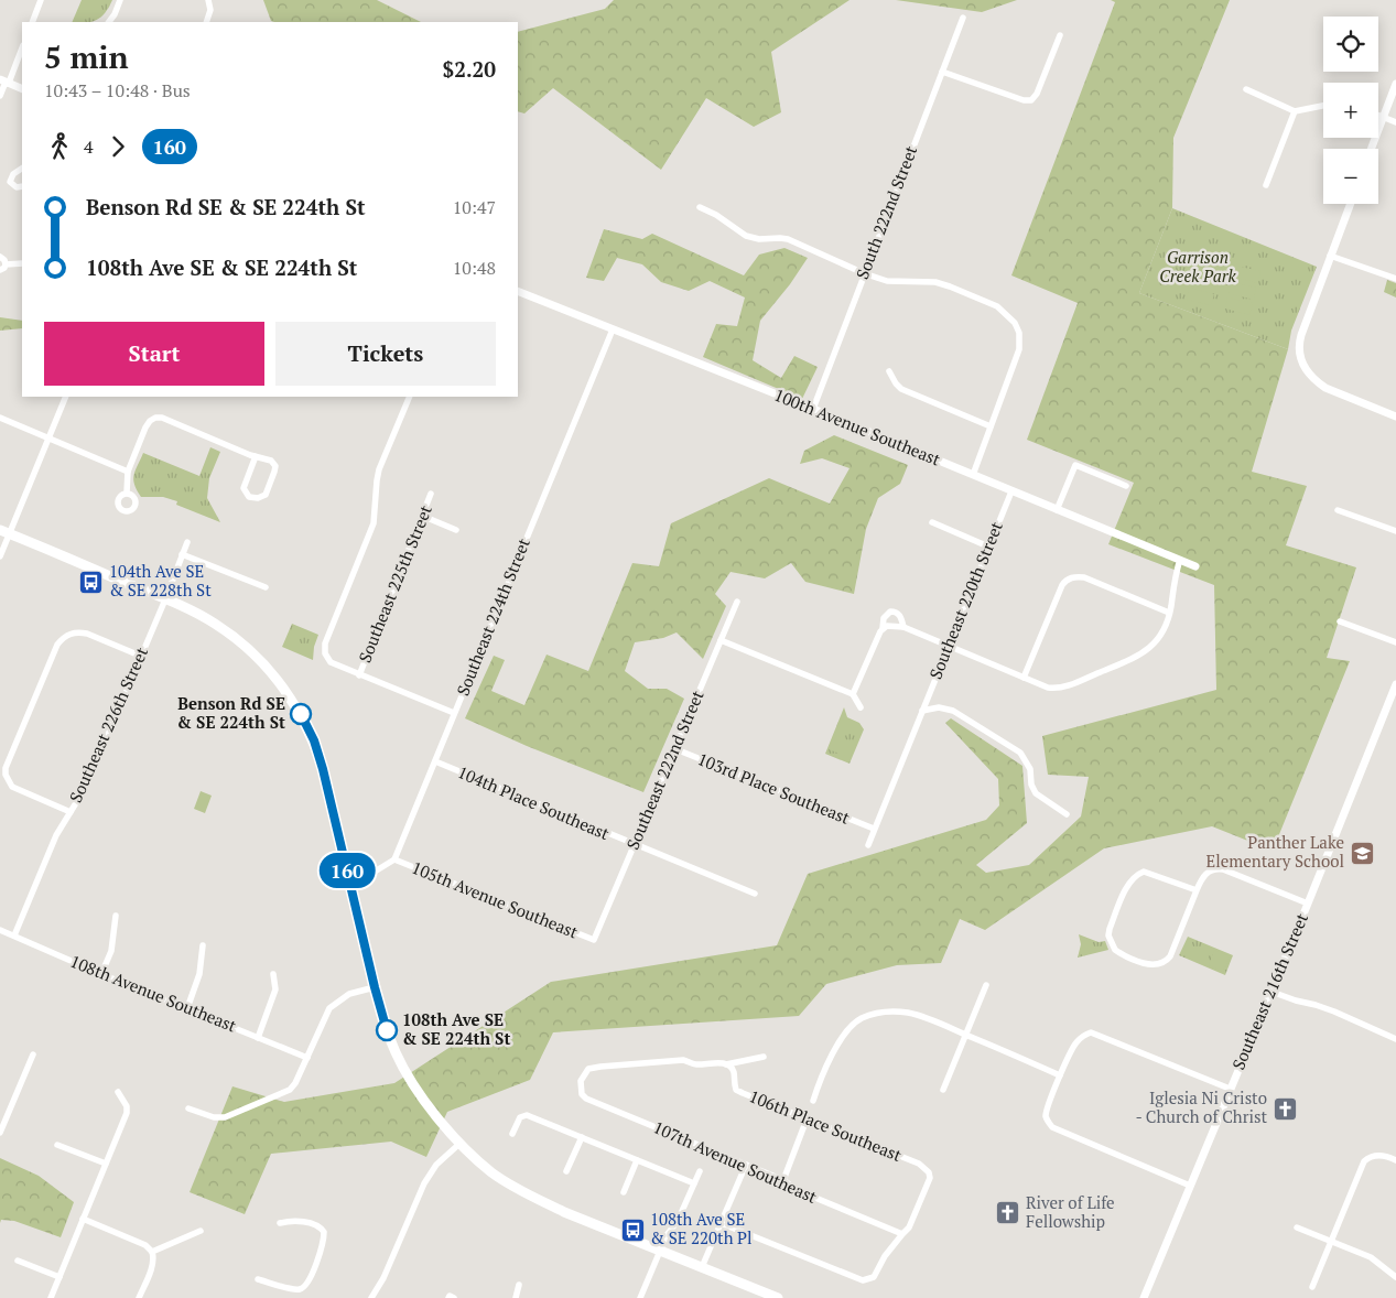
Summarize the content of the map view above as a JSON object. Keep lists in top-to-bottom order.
{
  "streets": {
    "street": [
      "South 222nd Street",
      "100th Avenue Southeast",
      "Southeast 225th Street",
      "Southeast 220th Street",
      "Southeast 224th Street",
      "Southeast 226th Street",
      "Southeast 222nd Street",
      "103rd Place Southeast",
      "104th Place Southeast",
      "105th Avenue Southeast",
      "Southeast 216th Street",
      "108th Avenue Southeast",
      "106th Place Southeast",
      "107th Avenue Southeast"
    ]
  },
  "crossings": [
    ["South 222nd Street", "100th Avenue Southeast"],
    ["100th Avenue Southeast", "Southeast 220th Street"],
    ["100th Avenue Southeast", "Southeast 224th Street"],
    ["Southeast 220th Street", "103rd Place Southeast"],
    ["Southeast 224th Street", "104th Place Southeast"],
    ["Southeast 224th Street", "105th Avenue Southeast"],
    ["Southeast 226th Street", "108th Avenue Southeast"],
    ["Southeast 222nd Street", "103rd Place Southeast"],
    ["Southeast 222nd Street", "104th Place Southeast"],
    ["Southeast 222nd Street", "105th Avenue Southeast"],
    ["106th Place Southeast", "107th Avenue Southeast"]
  ],
  "parks": ["Garrison Creek Park"],
  "places": {
    "bus stop": ["104th Ave SE & SE 228th St", "108th Ave SE & SE 220th Pl"],
    "other": ["Benson Rd SE & SE 224th St", "108th Ave SE & SE 224th St"],
    "school or university": ["Panther Lake Elementary School"],
    "church": ["Iglesia Ni Cristo - Church of Christ", "River of Life Fellowship"]
  },
  "lines": ["bus line 160"],
  "page": {
    "on_map": "160",
    "map_buttons": ["+", "−"],
    "heading": ["5 min", "10:43 – 10:48 · Bus", "$2.20"],
    "legs": ["4", "160"],
    "list": [
      {
        "name": "Benson Rd SE & SE 224th St",
        "value": "10:47"
      },
      {
        "name": "108th Ave SE & SE 224th St",
        "value": "10:48"
      }
    ],
    "buttons": ["Start", "Tickets"]
  }
}
